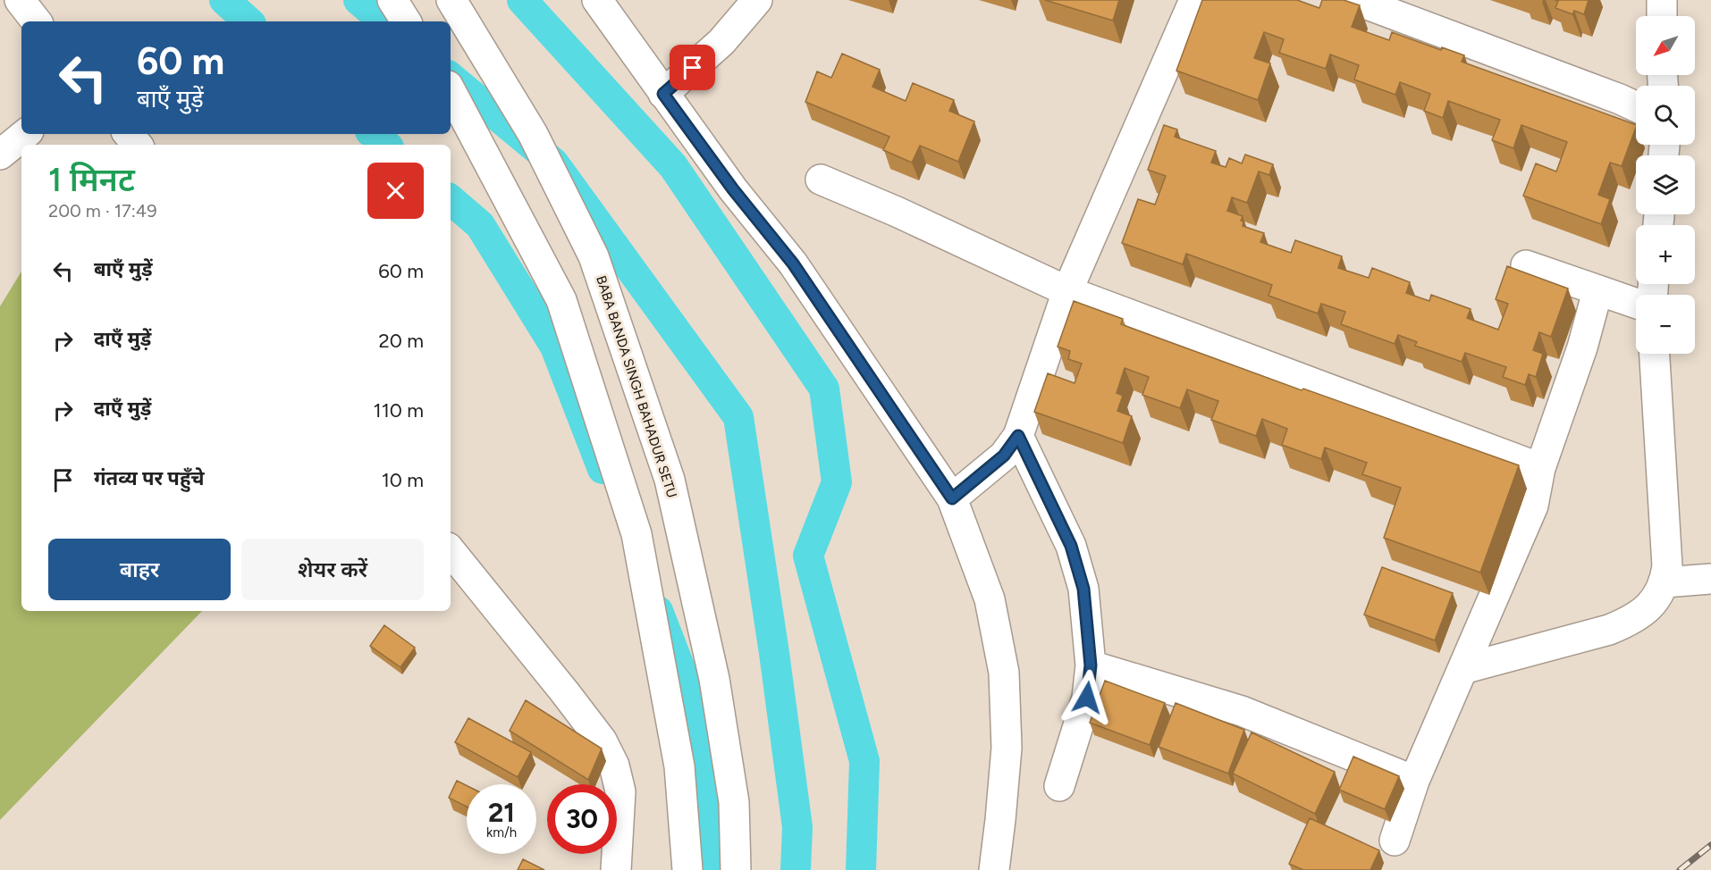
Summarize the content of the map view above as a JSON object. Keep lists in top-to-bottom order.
{
  "streets": {
    "main road": ["BABA BANDA SINGH BAHADUR SETU"]
  },
  "north": "bottom left",
  "page": {
    "map_buttons": ["+", "−"],
    "turn": ["60 m", "बाएँ मुड़ें"],
    "heading": ["1 मिनट", "200 m · 17:49"],
    "list": [
      {
        "name": "बाएँ मुड़ें",
        "value": "60 m"
      },
      {
        "name": "दाएँ मुड़ें",
        "value": "20 m"
      },
      {
        "name": "दाएँ मुड़ें",
        "value": "110 m"
      },
      {
        "name": "गंतव्य पर पहुँचे",
        "value": "10 m"
      }
    ],
    "buttons": ["बाहर", "शेयर करें"],
    "speed": "21 km/h",
    "limit": "30"
  }
}
